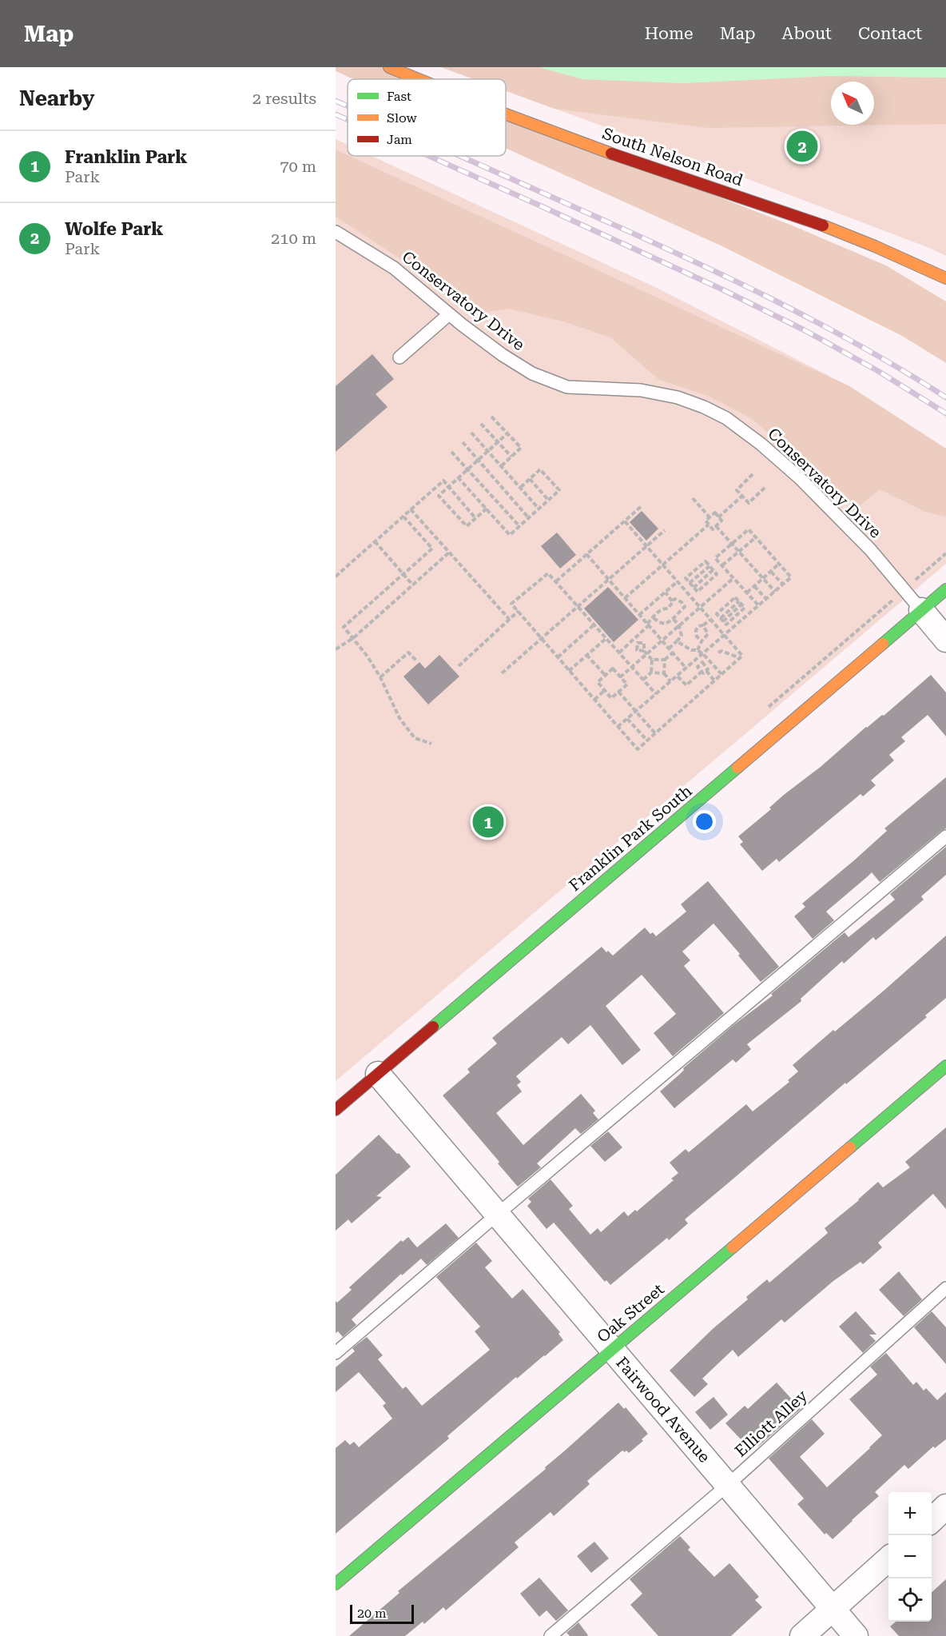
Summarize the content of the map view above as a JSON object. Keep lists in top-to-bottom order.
{
  "streets": {
    "street": [
      "South Nelson Road",
      "Franklin Park South",
      "Oak Street",
      "Fairwood Avenue"
    ],
    "lane": ["Conservatory Drive", "Elliott Alley"]
  },
  "crossings": [
    ["Conservatory Drive", "Franklin Park South"],
    ["Franklin Park South", "Fairwood Avenue"],
    ["Oak Street", "Fairwood Avenue"],
    ["Fairwood Avenue", "Elliott Alley"]
  ],
  "legend": ["Fast", "Slow", "Jam"],
  "scale_bar": "20 m",
  "north": "top left",
  "page": {
    "header": "Map",
    "nav": [
      "Home",
      "Map",
      "About",
      "Contact"
    ],
    "heading": ["Nearby", "2 results"],
    "pins": ["2", "1"],
    "list": [
      {
        "mark": "1",
        "name": "Franklin Park",
        "note": "Park",
        "value": "70 m"
      },
      {
        "mark": "2",
        "name": "Wolfe Park",
        "note": "Park",
        "value": "210 m"
      }
    ],
    "map_buttons": ["+", "−"],
    "scale": "20 m"
  }
}
